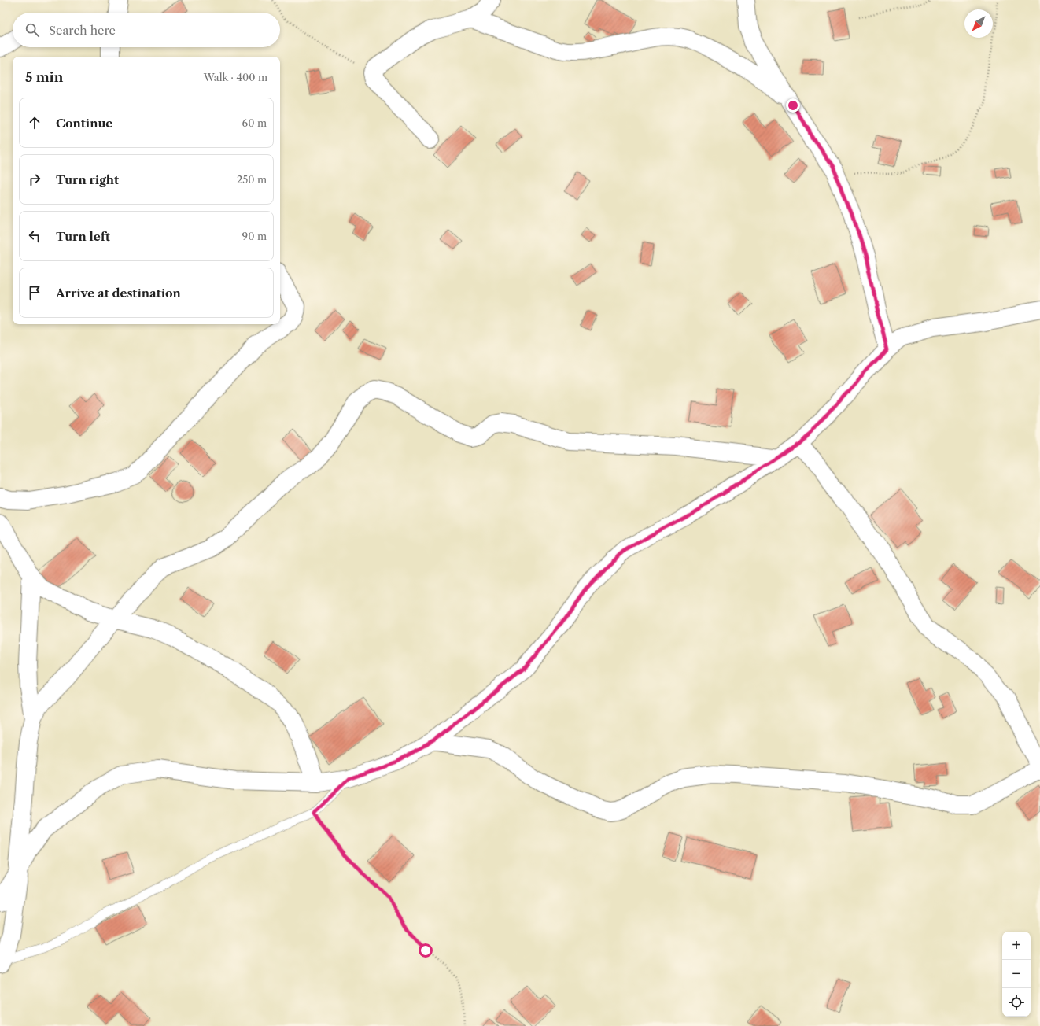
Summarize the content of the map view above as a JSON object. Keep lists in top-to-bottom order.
{
  "north": "bottom left",
  "page": {
    "search": "Search here",
    "heading": ["5 min", "Walk · 400 m"],
    "list": [
      ["Continue", "60 m"],
      ["Turn right", "250 m"],
      ["Turn left", "90 m"],
      "Arrive at destination"
    ],
    "map_buttons": ["+", "−"]
  }
}
